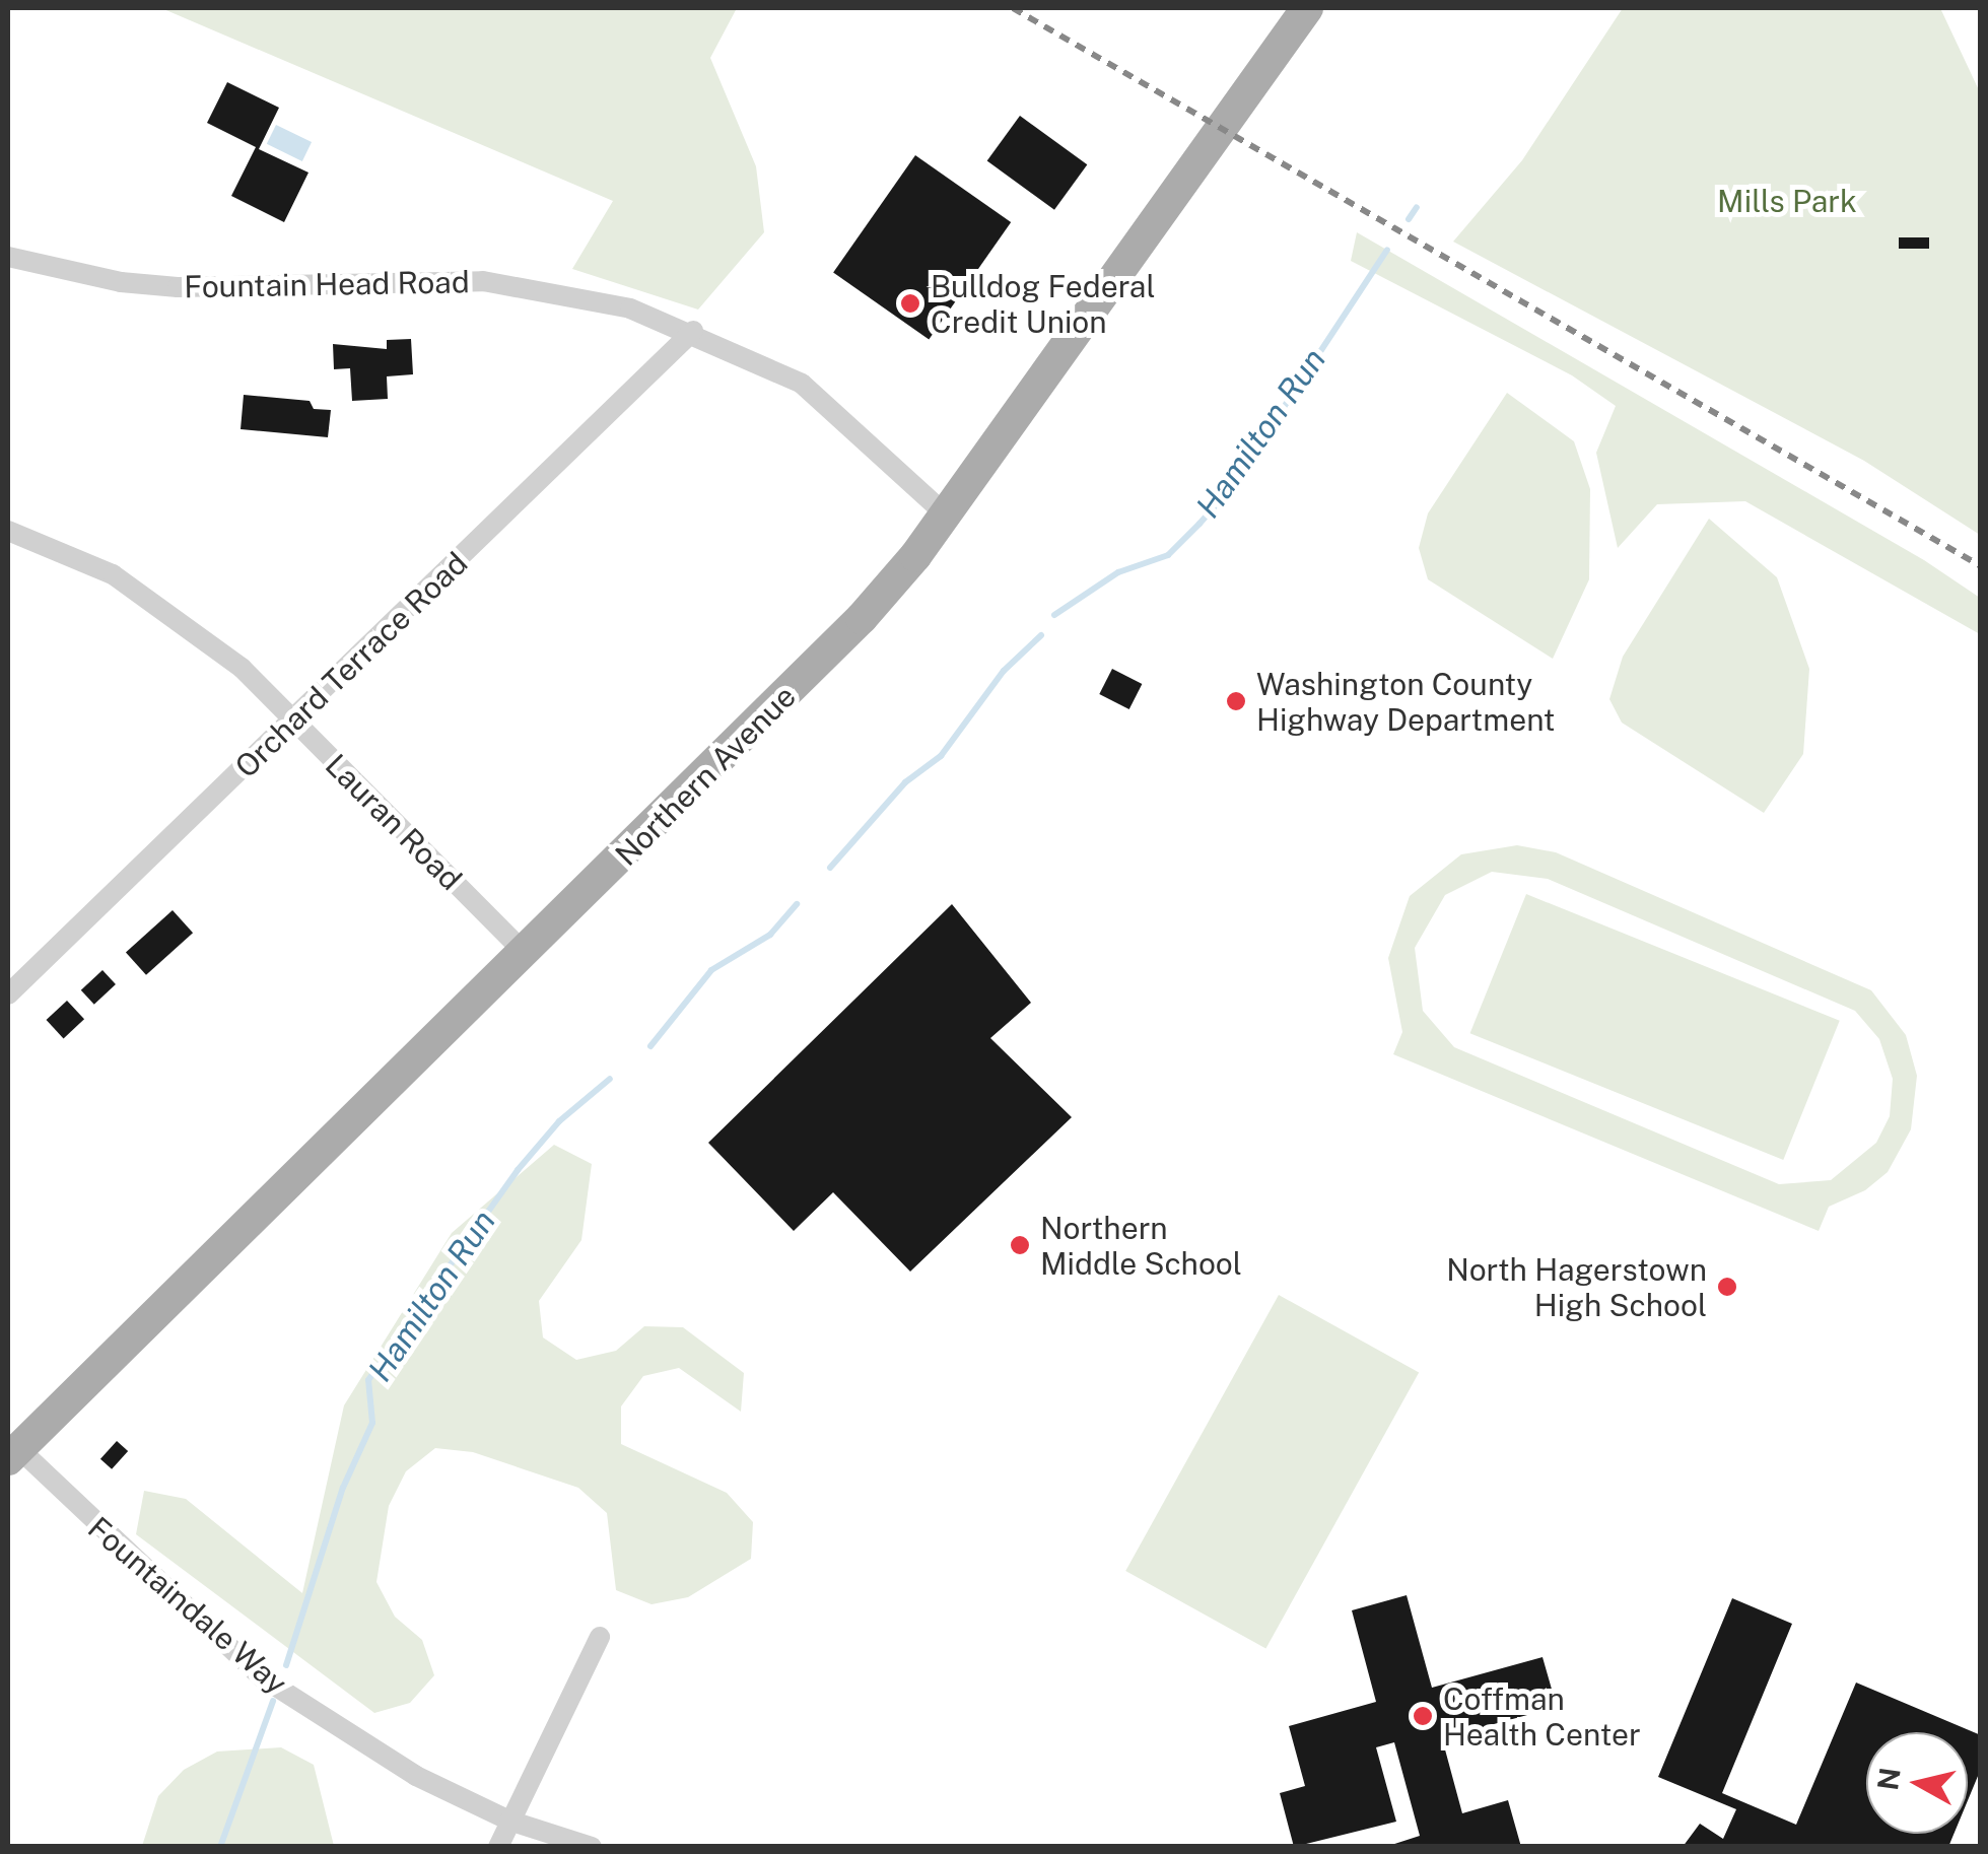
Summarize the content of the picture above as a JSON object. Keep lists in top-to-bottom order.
{
  "streets": {
    "main road": ["Northern Avenue"],
    "street": [
      "Fountain Head Road",
      "Orchard Terrace Road",
      "Lauran Road",
      "Fountaindale Way"
    ]
  },
  "crossings": [
    ["Fountain Head Road", "Orchard Terrace Road"],
    ["Fountain Head Road", "Northern Avenue"],
    ["Orchard Terrace Road", "Lauran Road"],
    ["Northern Avenue", "Lauran Road"],
    ["Northern Avenue", "Fountaindale Way"]
  ],
  "water": ["Hamilton Run"],
  "parks": ["Mills Park"],
  "places": [
    "Bulldog Federal Credit Union",
    "Washington County Highway Department",
    "Northern Middle School",
    "North Hagerstown High School",
    "Coffman Health Center"
  ],
  "north": "left"
}
